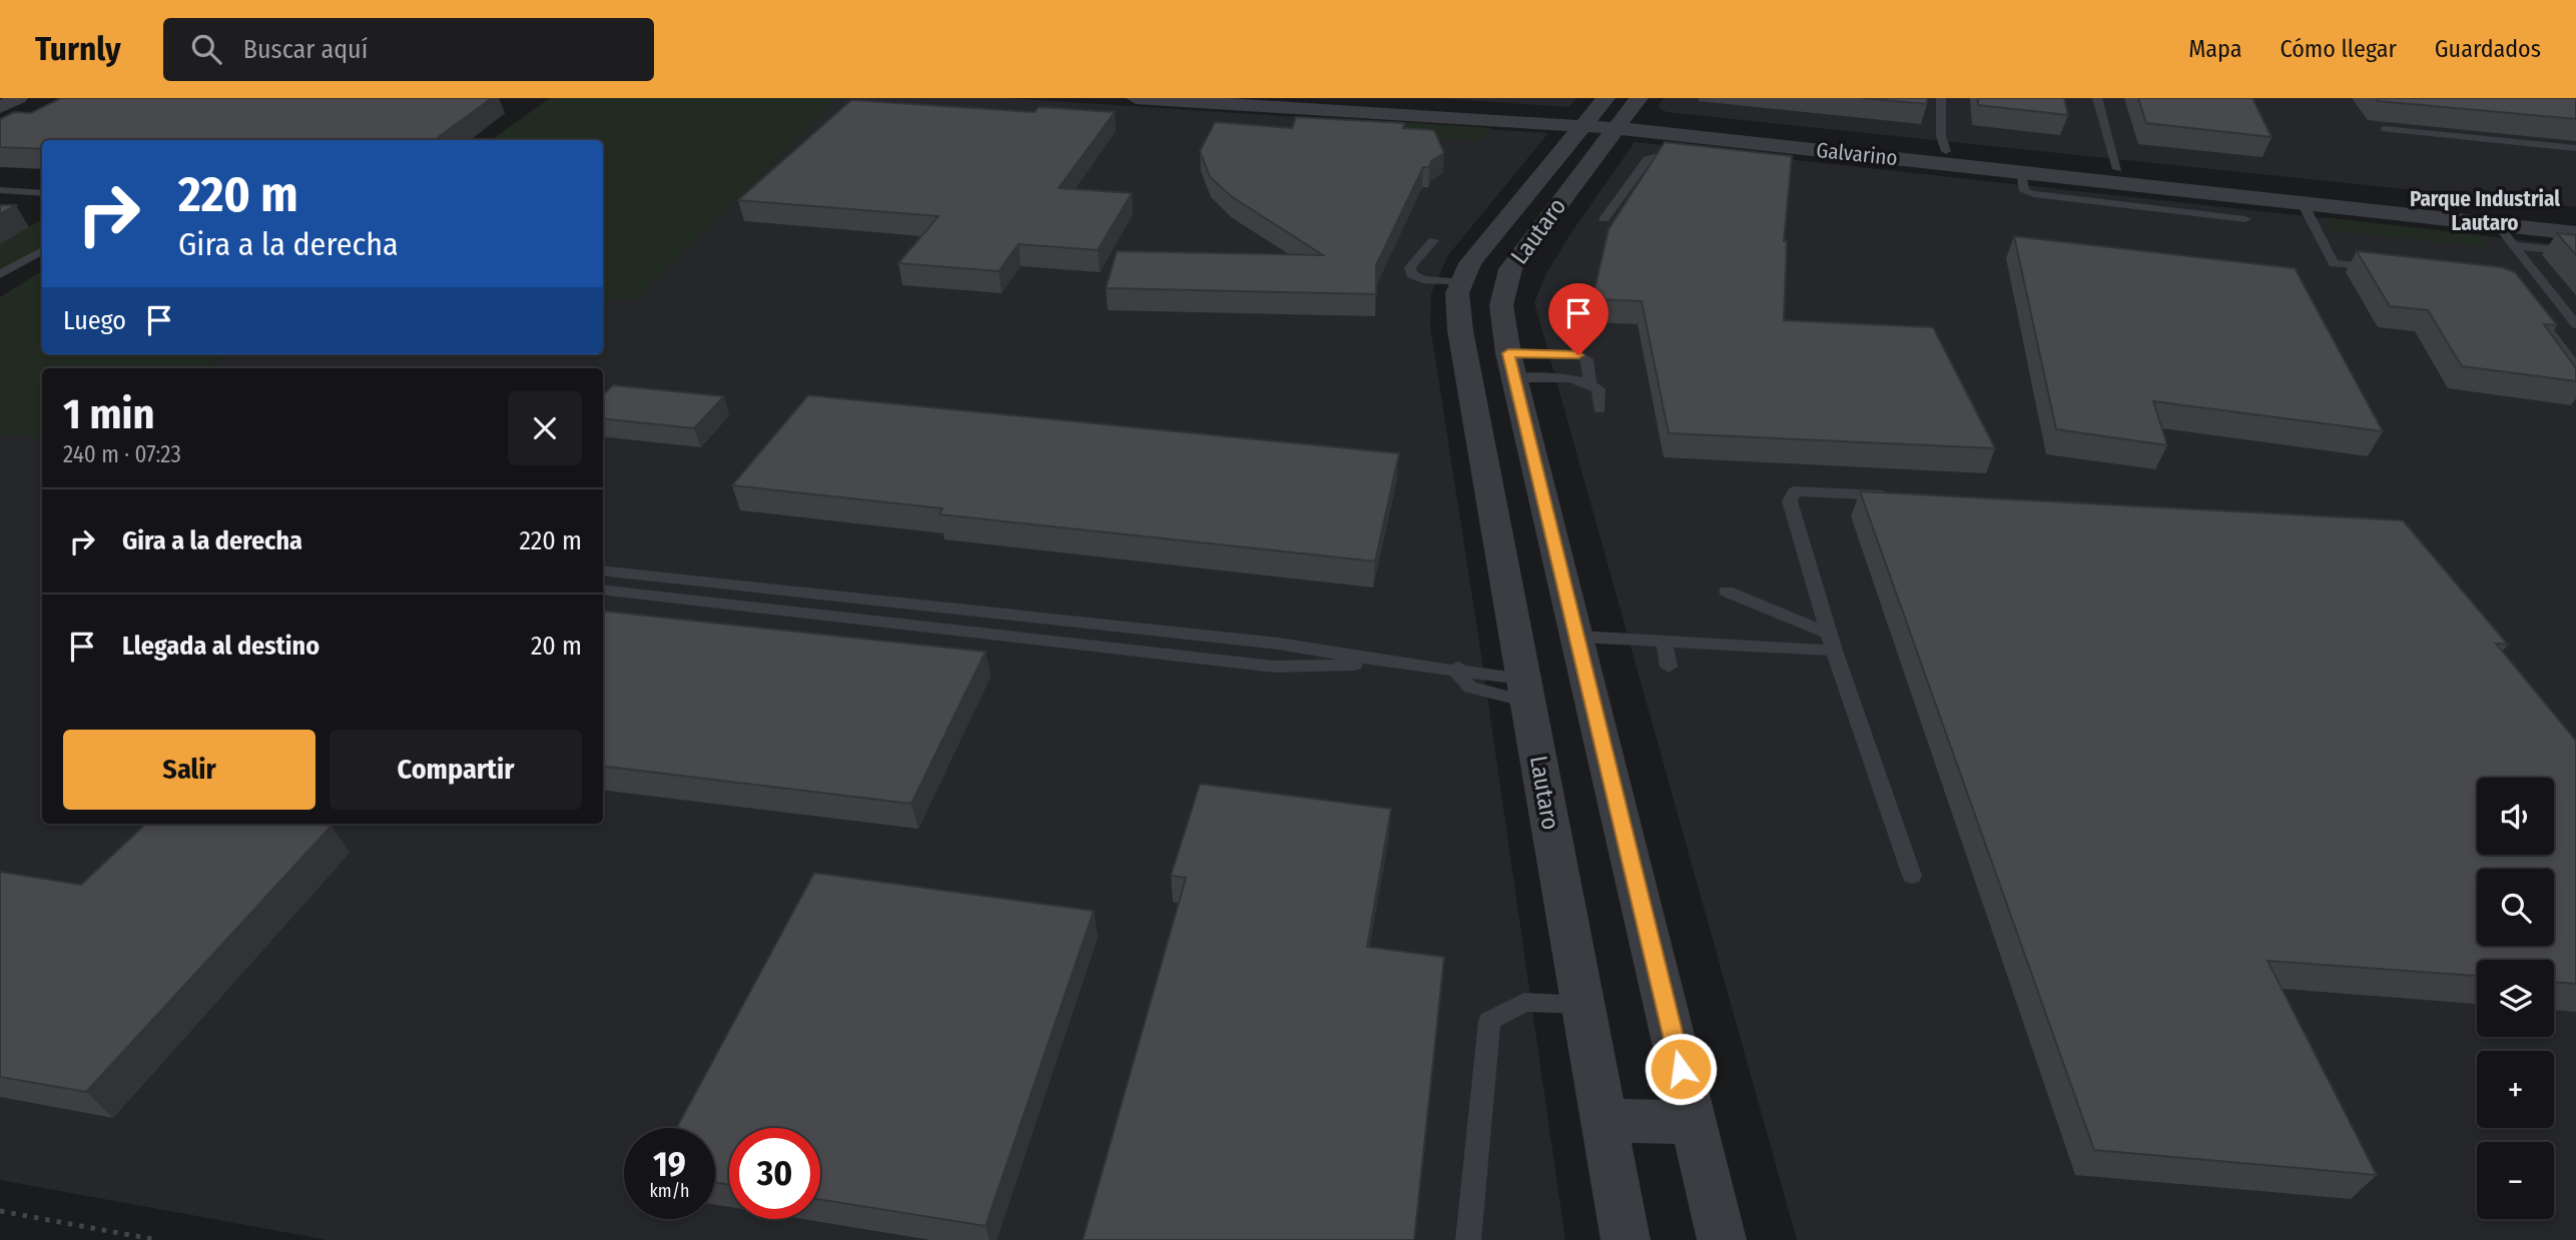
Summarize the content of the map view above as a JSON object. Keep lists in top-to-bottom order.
{
  "streets": {
    "street": ["Galvarino", "Lautaro"]
  },
  "crossings": [
    ["Galvarino", "Lautaro"]
  ],
  "districts": ["Parque Industrial Lautaro"],
  "page": {
    "header": "Turnly",
    "search": "Buscar aquí",
    "nav": ["Mapa", "Cómo llegar", "Guardados"],
    "turn": ["220 m", "Gira a la derecha"],
    "then": "Luego",
    "heading": ["1 min", "240 m · 07:23"],
    "list": [
      {
        "name": "Gira a la derecha",
        "value": "220 m"
      },
      {
        "name": "Llegada al destino",
        "value": "20 m"
      }
    ],
    "buttons": ["Salir", "Compartir"],
    "map_buttons": ["+", "−"],
    "speed": "19 km/h",
    "limit": "30"
  }
}
